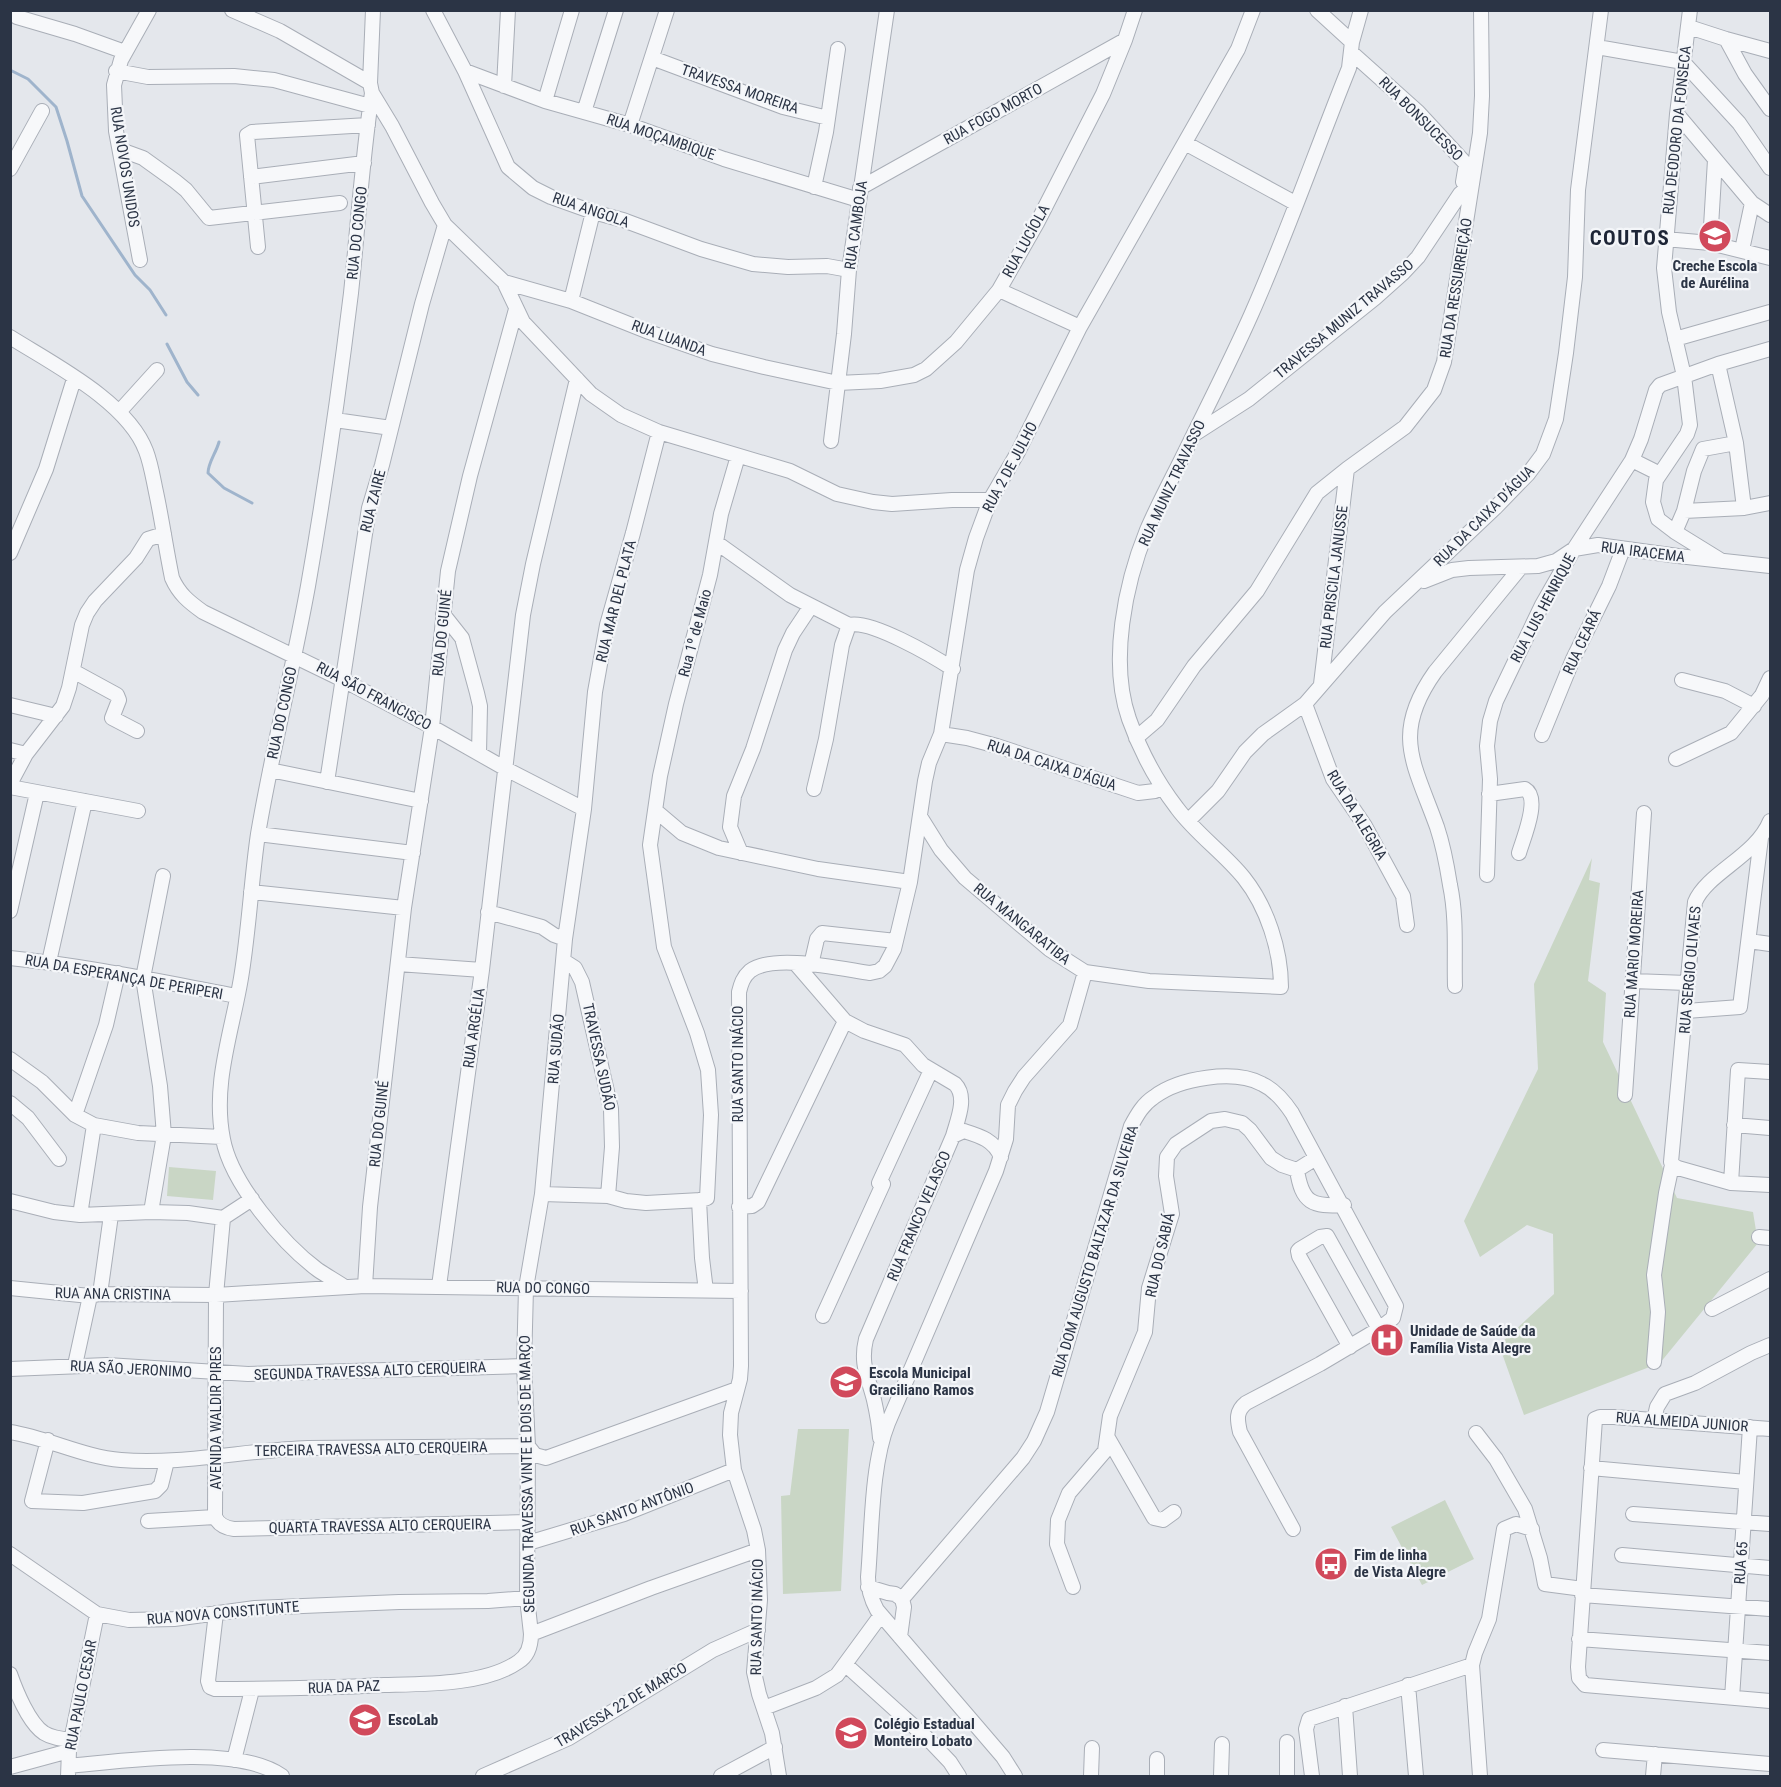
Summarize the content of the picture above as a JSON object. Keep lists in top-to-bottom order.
{
  "streets": {
    "street": [
      "TRAVESSA MOREIRA",
      "RUA FOGO MORTO",
      "RUA BONSUCESSO",
      "RUA DEODORO DA FONSECA",
      "RUA MOÇAMBIQUE",
      "RUA NOVOS UNIDOS",
      "RUA ANGOLA",
      "RUA CAMBOJA",
      "RUA DO CONGO",
      "RUA LUCÍOLA",
      "RUA DA RESSURREIÇÃO",
      "TRAVESSA MUNIZ TRAVASSO",
      "RUA LUANDA",
      "RUA 2 DE JULHO",
      "RUA MUNIZ TRAVASSO",
      "RUA ZAIRE",
      "RUA DA CAIXA D'ÁGUA",
      "RUA IRACEMA",
      "RUA PRISCILA JANUSSE",
      "RUA MAR DEL PLATA",
      "RUA LUIS HENRIQUE",
      "RUA DO GUINÉ",
      "Rua 1º de Maio",
      "RUA CEARÁ",
      "RUA SÃO FRANCISCO",
      "RUA DA ALEGRIA",
      "RUA MANGARATIBA",
      "RUA MARIO MOREIRA",
      "RUA SERGIO OLIVAES",
      "RUA DA ESPERANÇA DE PERIPERI",
      "RUA ARGÉLIA",
      "RUA SUDÃO",
      "TRAVESSA SUDÃO",
      "RUA SANTO INÁCIO",
      "RUA FRANCO VELASCO",
      "RUA DOM AUGUSTO BALTAZAR DA SILVEIRA",
      "RUA DO SABIÁ",
      "RUA ANA CRISTINA",
      "RUA SÃO JERONIMO",
      "SEGUNDA TRAVESSA ALTO CERQUEIRA",
      "AVENIDA WALDIR PIRES",
      "RUA ALMEIDA JUNIOR",
      "TERCEIRA TRAVESSA ALTO CERQUEIRA",
      "SEGUNDA TRAVESSA VINTE E DOIS DE MARÇO",
      "RUA SANTO ANTÔNIO",
      "QUARTA TRAVESSA ALTO CERQUEIRA",
      "RUA 65",
      "RUA NOVA CONSTITUNTE",
      "RUA DA PAZ",
      "RUA PAULO CESAR",
      "TRAVESSA 22 DE MARCO"
    ]
  },
  "crossings": [
    ["RUA FOGO MORTO", "RUA MOÇAMBIQUE"],
    ["RUA FOGO MORTO", "RUA CAMBOJA"],
    ["RUA FOGO MORTO", "RUA LUCÍOLA"],
    ["RUA BONSUCESSO", "TRAVESSA MUNIZ TRAVASSO"],
    ["RUA BONSUCESSO", "RUA MUNIZ TRAVASSO"],
    ["RUA DEODORO DA FONSECA", "RUA IRACEMA"],
    ["RUA DEODORO DA FONSECA", "RUA LUIS HENRIQUE"],
    ["RUA MOÇAMBIQUE", "RUA ANGOLA"],
    ["RUA MOÇAMBIQUE", "RUA CAMBOJA"],
    ["RUA ANGOLA", "RUA CAMBOJA"],
    ["RUA CAMBOJA", "RUA LUCÍOLA"],
    ["RUA CAMBOJA", "RUA LUANDA"],
    ["RUA DO CONGO", "RUA DO GUINÉ"],
    ["RUA DO CONGO", "Rua 1º de Maio"],
    ["RUA DO CONGO", "RUA SÃO FRANCISCO"],
    ["RUA DO CONGO", "RUA DA ESPERANÇA DE PERIPERI"],
    ["RUA DO CONGO", "RUA ARGÉLIA"],
    ["RUA DO CONGO", "RUA SUDÃO"],
    ["RUA DO CONGO", "RUA SANTO INÁCIO"],
    ["RUA DO CONGO", "RUA ANA CRISTINA"],
    ["RUA DO CONGO", "AVENIDA WALDIR PIRES"],
    ["RUA DO CONGO", "SEGUNDA TRAVESSA VINTE E DOIS DE MARÇO"],
    ["RUA LUCÍOLA", "RUA LUANDA"],
    ["RUA DA RESSURREIÇÃO", "TRAVESSA MUNIZ TRAVASSO"],
    ["RUA DA RESSURREIÇÃO", "RUA MUNIZ TRAVASSO"],
    ["RUA DA RESSURREIÇÃO", "RUA PRISCILA JANUSSE"],
    ["TRAVESSA MUNIZ TRAVASSO", "RUA MUNIZ TRAVASSO"],
    ["RUA 2 DE JULHO", "RUA DA CAIXA D'ÁGUA"],
    ["RUA 2 DE JULHO", "RUA MANGARATIBA"],
    ["RUA 2 DE JULHO", "RUA SANTO INÁCIO"],
    ["RUA MUNIZ TRAVASSO", "RUA DA CAIXA D'ÁGUA"],
    ["RUA MUNIZ TRAVASSO", "RUA MANGARATIBA"],
    ["RUA ZAIRE", "RUA SÃO FRANCISCO"],
    ["RUA DA CAIXA D'ÁGUA", "RUA IRACEMA"],
    ["RUA DA CAIXA D'ÁGUA", "RUA PRISCILA JANUSSE"],
    ["RUA DA CAIXA D'ÁGUA", "RUA DA ALEGRIA"],
    ["RUA IRACEMA", "RUA LUIS HENRIQUE"],
    ["RUA IRACEMA", "RUA CEARÁ"],
    ["RUA MAR DEL PLATA", "RUA SÃO FRANCISCO"],
    ["RUA MAR DEL PLATA", "RUA SUDÃO"],
    ["RUA DO GUINÉ", "RUA SÃO FRANCISCO"],
    ["RUA SÃO FRANCISCO", "RUA ARGÉLIA"],
    ["RUA SÃO FRANCISCO", "RUA SUDÃO"],
    ["RUA SUDÃO", "TRAVESSA SUDÃO"],
    ["RUA SUDÃO", "SEGUNDA TRAVESSA VINTE E DOIS DE MARÇO"],
    ["RUA SANTO INÁCIO", "SEGUNDA TRAVESSA VINTE E DOIS DE MARÇO"],
    ["RUA SANTO INÁCIO", "RUA SANTO ANTÔNIO"],
    ["RUA SANTO INÁCIO", "TRAVESSA 22 DE MARCO"],
    ["RUA FRANCO VELASCO", "RUA DOM AUGUSTO BALTAZAR DA SILVEIRA"],
    ["RUA ANA CRISTINA", "AVENIDA WALDIR PIRES"],
    ["RUA SÃO JERONIMO", "SEGUNDA TRAVESSA ALTO CERQUEIRA"],
    ["RUA SÃO JERONIMO", "AVENIDA WALDIR PIRES"],
    ["SEGUNDA TRAVESSA ALTO CERQUEIRA", "AVENIDA WALDIR PIRES"],
    ["SEGUNDA TRAVESSA ALTO CERQUEIRA", "SEGUNDA TRAVESSA VINTE E DOIS DE MARÇO"],
    ["AVENIDA WALDIR PIRES", "TERCEIRA TRAVESSA ALTO CERQUEIRA"],
    ["AVENIDA WALDIR PIRES", "QUARTA TRAVESSA ALTO CERQUEIRA"],
    ["RUA ALMEIDA JUNIOR", "RUA 65"],
    ["TERCEIRA TRAVESSA ALTO CERQUEIRA", "SEGUNDA TRAVESSA VINTE E DOIS DE MARÇO"],
    ["SEGUNDA TRAVESSA VINTE E DOIS DE MARÇO", "RUA SANTO ANTÔNIO"],
    ["SEGUNDA TRAVESSA VINTE E DOIS DE MARÇO", "QUARTA TRAVESSA ALTO CERQUEIRA"],
    ["SEGUNDA TRAVESSA VINTE E DOIS DE MARÇO", "RUA NOVA CONSTITUNTE"],
    ["SEGUNDA TRAVESSA VINTE E DOIS DE MARÇO", "RUA DA PAZ"],
    ["RUA NOVA CONSTITUNTE", "RUA DA PAZ"],
    ["RUA NOVA CONSTITUNTE", "RUA PAULO CESAR"]
  ],
  "districts": ["COUTOS"],
  "places": {
    "school or university": [
      "Creche Escola de Aurélina",
      "Escola Municipal Graciliano Ramos",
      "EscoLab",
      "Colégio Estadual Monteiro Lobato"
    ],
    "hospital": ["Unidade de Saúde da Família Vista Alegre"],
    "bus stop": ["Fim de linha de Vista Alegre"]
  }
}
